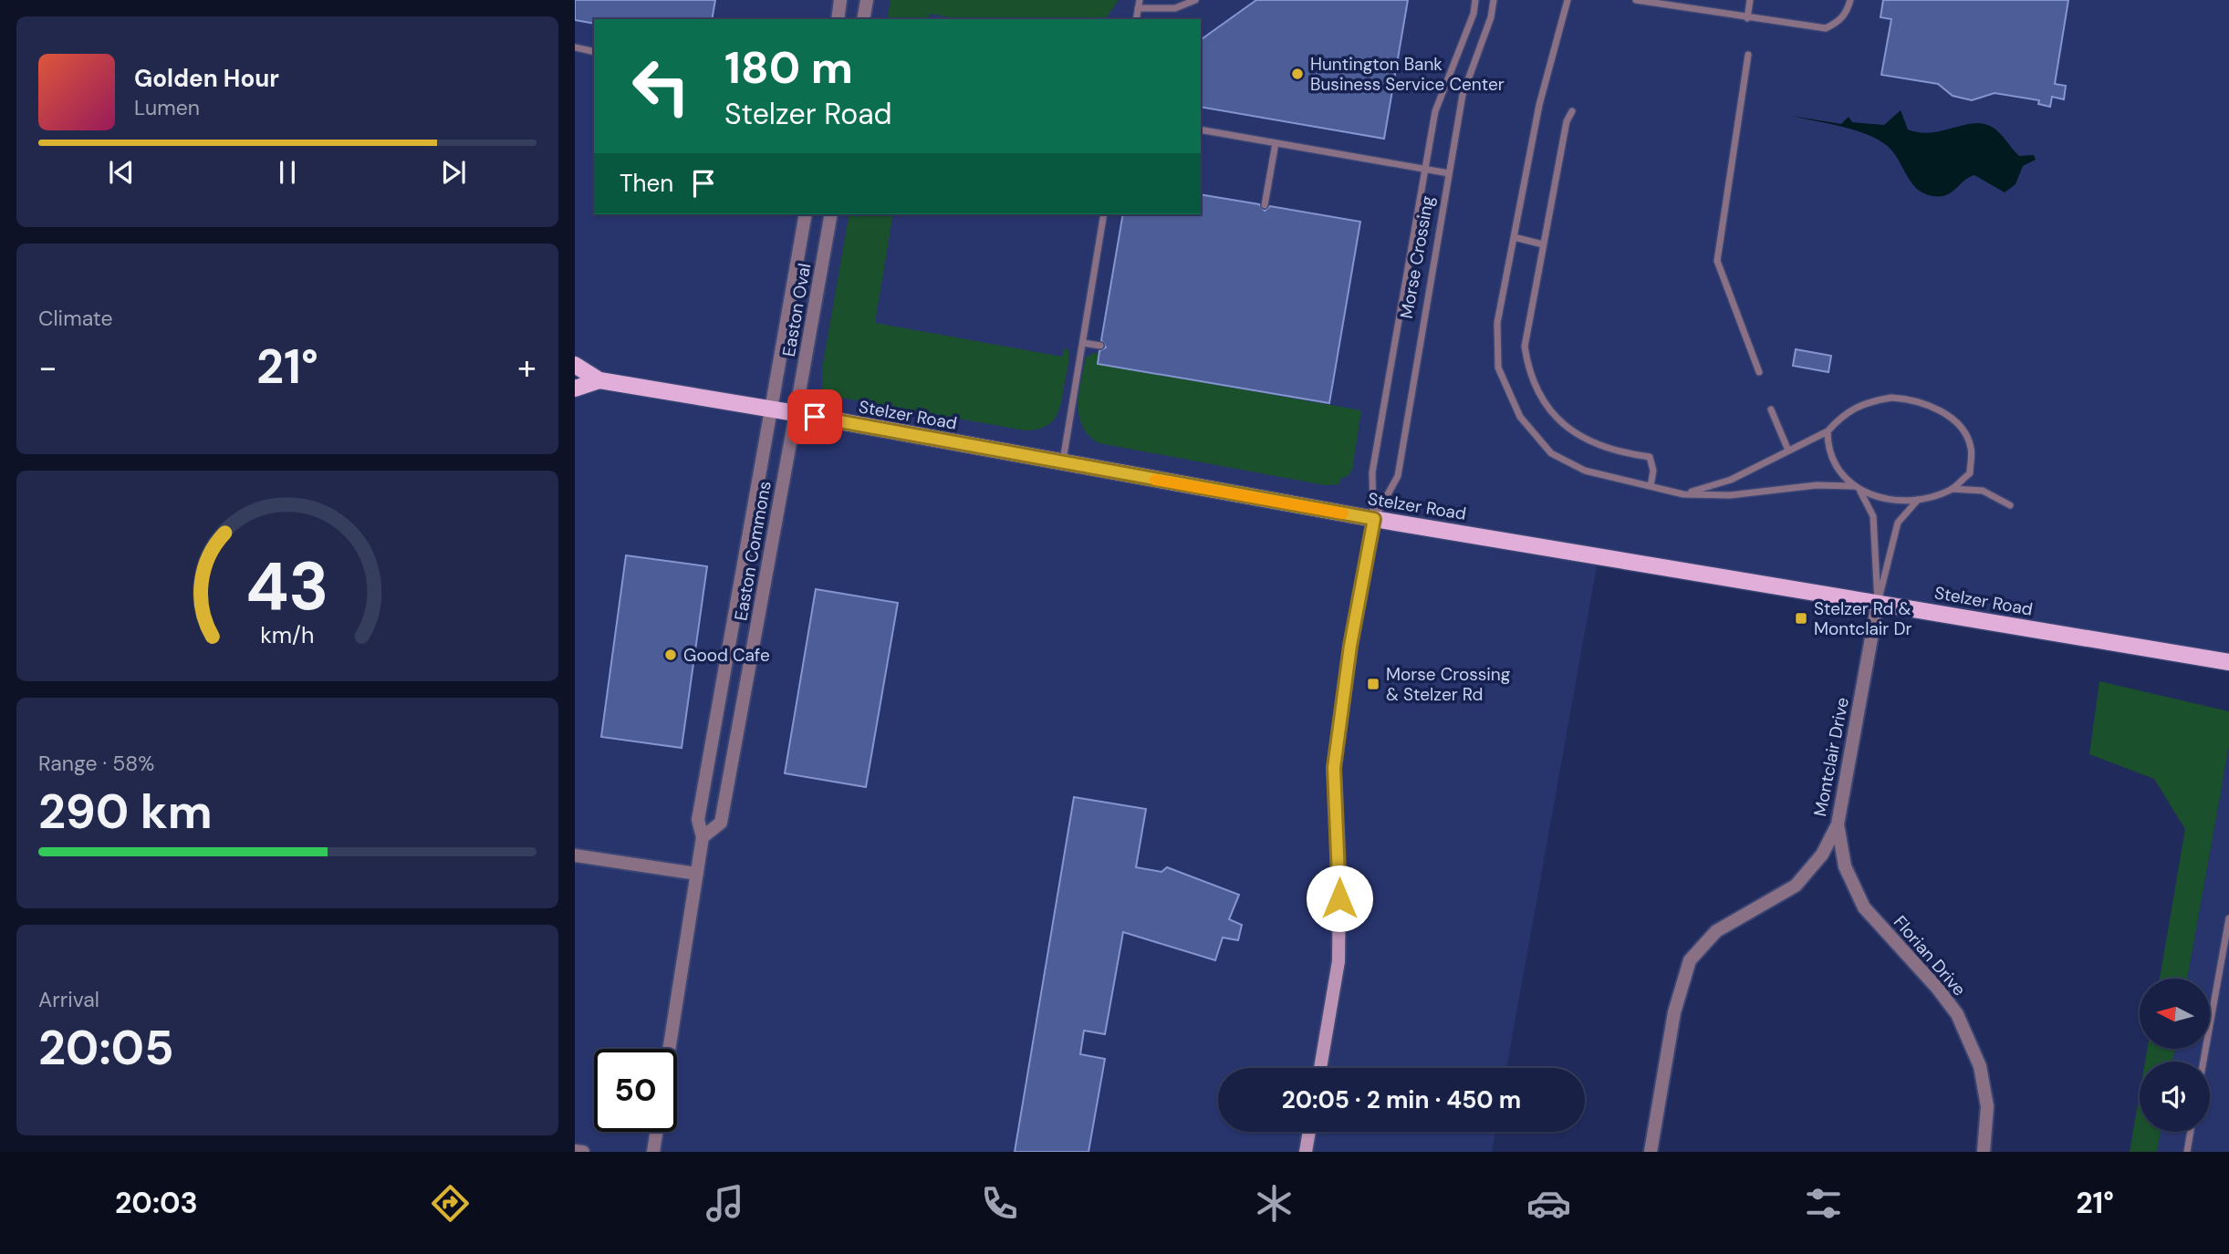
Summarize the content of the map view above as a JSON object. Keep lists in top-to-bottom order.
{
  "streets": {
    "main road": ["Morse Crossing", "Stelzer Road"],
    "street": [
      "Easton Oval",
      "Easton Commons",
      "Montclair Drive",
      "Florian Drive"
    ]
  },
  "crossings": [
    ["Morse Crossing", "Stelzer Road"],
    ["Easton Oval", "Stelzer Road"],
    ["Easton Oval", "Easton Commons"],
    ["Stelzer Road", "Easton Commons"],
    ["Stelzer Road", "Montclair Drive"],
    ["Montclair Drive", "Florian Drive"]
  ],
  "places": {
    "other": ["Huntington Bank Business Service Center", "Good Cafe"],
    "transit": ["Stelzer Rd & Montclair Dr", "Morse Crossing & Stelzer Rd"]
  },
  "north": "left",
  "page": {
    "turn": ["180 m", "Stelzer Road"],
    "song": ["Golden Hour", "Lumen"],
    "then": "Then",
    "tile": [
      "Climate",
      ["Range · 58%", "290 km"],
      ["Arrival", "20:05"]
    ],
    "heat": ["−", "21°", "+"],
    "limit": "50",
    "trip": "20:05 · 2 min · 450 m",
    "tabs": ["20:03", "21°"],
    "gauge": ["43", "km/h"]
  }
}
